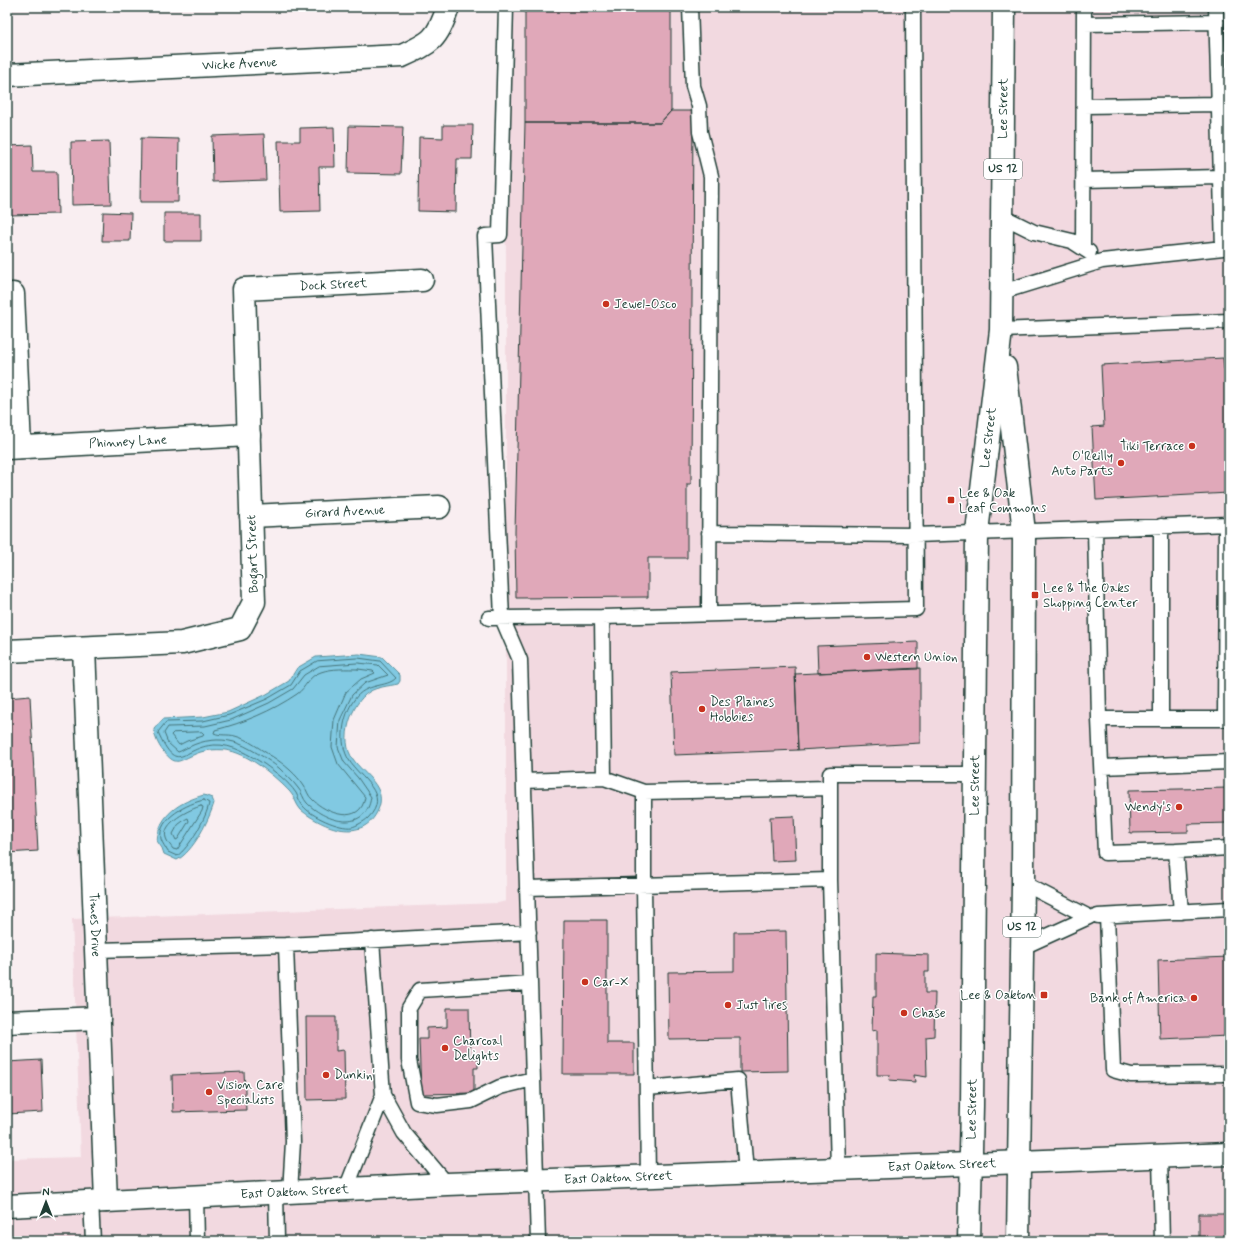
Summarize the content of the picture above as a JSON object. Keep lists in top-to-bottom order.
{
  "streets": {
    "main road": [
      "Wicke Avenue",
      "Lee Street",
      "US 12",
      "Dock Street",
      "Phinney Lane",
      "Girard Avenue",
      "Bogart Street",
      "Times Drive",
      "East Oakton Street"
    ]
  },
  "crossings": [
    ["Lee Street", "East Oakton Street"],
    ["Dock Street", "Bogart Street"],
    ["Phinney Lane", "Bogart Street"],
    ["Girard Avenue", "Bogart Street"],
    ["Bogart Street", "Times Drive"],
    ["Times Drive", "East Oakton Street"]
  ],
  "places": {
    "other": [
      "Jewel-Osco",
      "Tiki Terrace",
      "O'Reilly Auto Parts",
      "Western Union",
      "Des Plaines Hobbies",
      "Wendy's",
      "Car-X",
      "Bank of America",
      "Just Tires",
      "Chase",
      "Charcoal Delights",
      "Dunkin'",
      "Vision Care Specialists"
    ],
    "transit": ["Lee & Oak Leaf Commons", "Lee & The Oaks Shopping Center", "Lee & Oakton"]
  },
  "north": "top"
}
